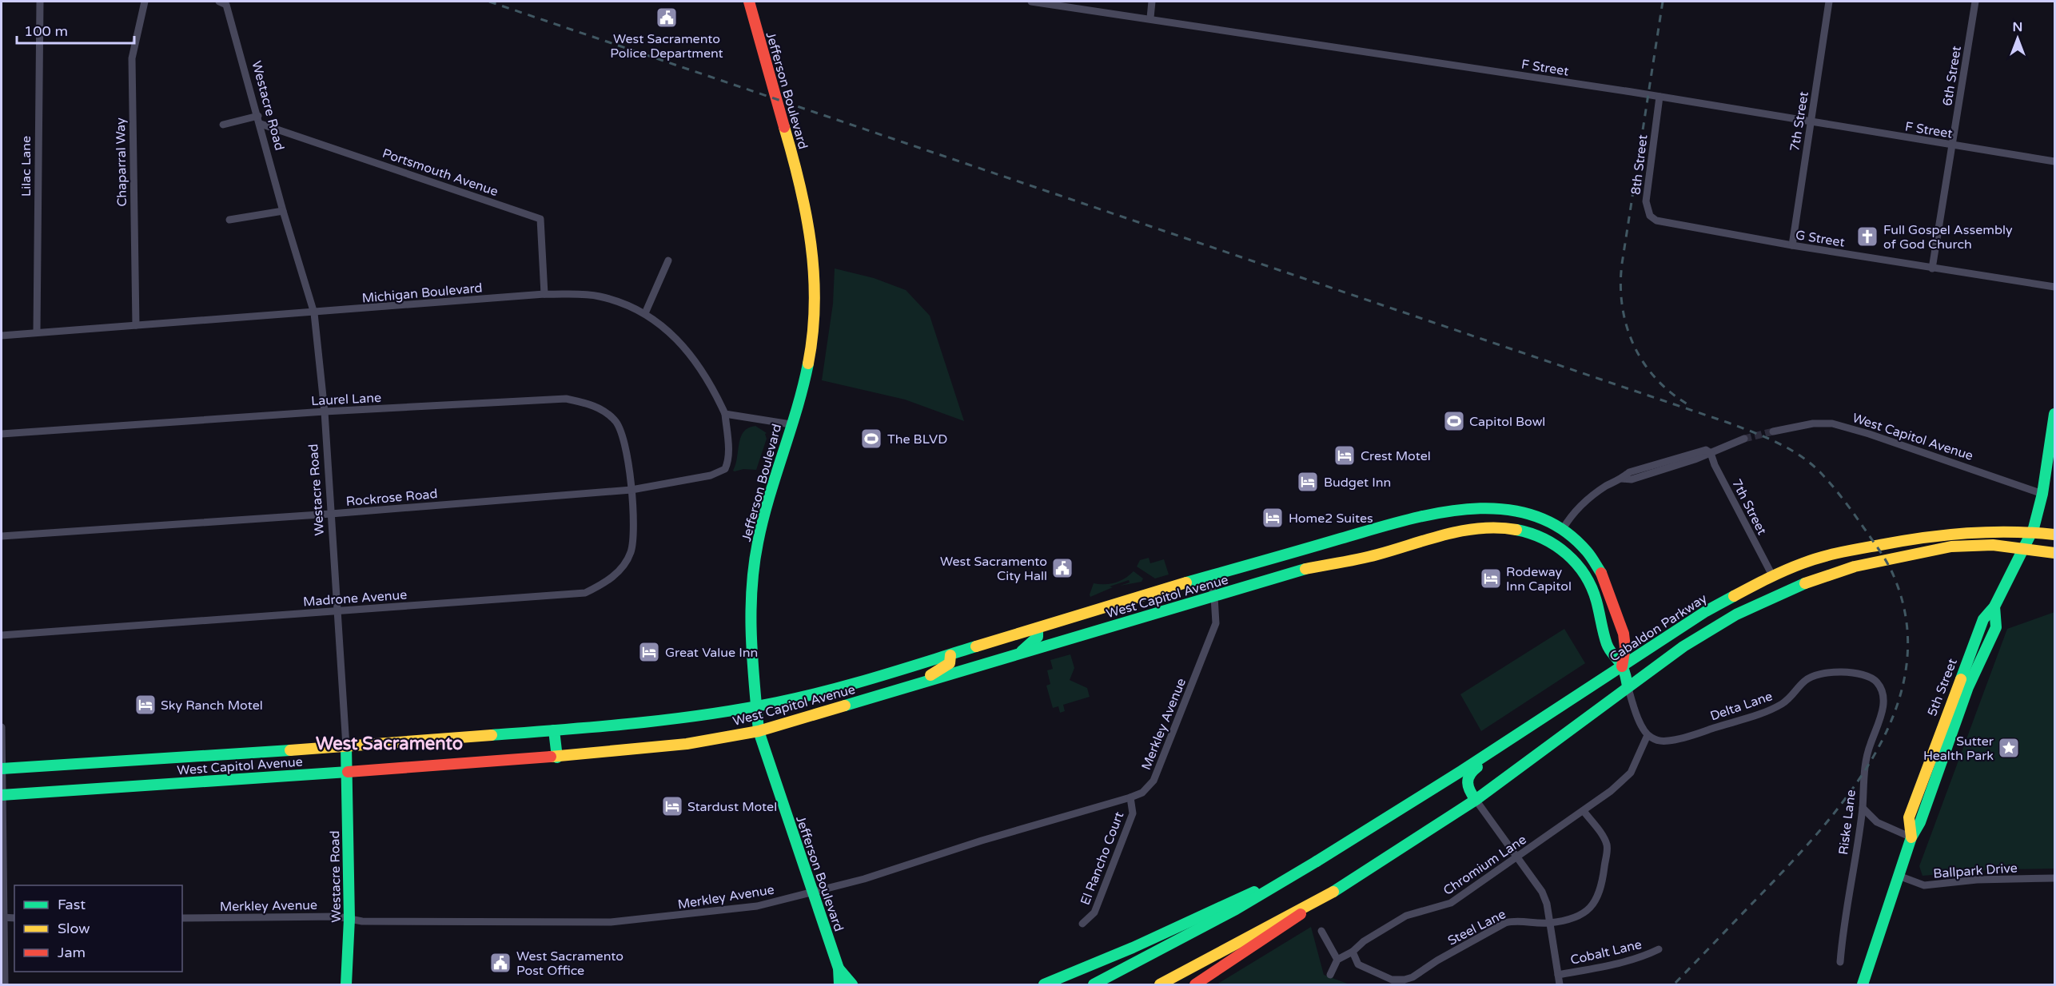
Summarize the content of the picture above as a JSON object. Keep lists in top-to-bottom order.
{
  "streets": {
    "main road": [
      "Jefferson Boulevard",
      "Westacre Road",
      "West Capitol Avenue",
      "Cabaldon Parkway",
      "5th Street"
    ],
    "street": [
      "F Street",
      "6th Street",
      "7th Street",
      "Chaparral Way",
      "8th Street",
      "Lilac Lane",
      "Portsmouth Avenue",
      "G Street",
      "Michigan Boulevard",
      "Laurel Lane",
      "Rockrose Road",
      "Madrone Avenue",
      "Delta Lane",
      "Merkley Avenue",
      "Riske Lane",
      "El Rancho Court",
      "Chromium Lane",
      "Ballpark Drive",
      "Steel Lane",
      "Cobalt Lane"
    ]
  },
  "crossings": [
    ["F Street", "6th Street"],
    ["F Street", "7th Street"],
    ["F Street", "8th Street"],
    ["6th Street", "G Street"],
    ["Jefferson Boulevard", "West Capitol Avenue"],
    ["Jefferson Boulevard", "Merkley Avenue"],
    ["Westacre Road", "Portsmouth Avenue"],
    ["Westacre Road", "Michigan Boulevard"],
    ["Westacre Road", "Laurel Lane"],
    ["Westacre Road", "West Capitol Avenue"],
    ["Westacre Road", "Rockrose Road"],
    ["Westacre Road", "Madrone Avenue"],
    ["Westacre Road", "Merkley Avenue"],
    ["7th Street", "G Street"],
    ["7th Street", "Cabaldon Parkway"],
    ["Chaparral Way", "Michigan Boulevard"],
    ["8th Street", "G Street"],
    ["Lilac Lane", "Michigan Boulevard"],
    ["Portsmouth Avenue", "Michigan Boulevard"],
    ["Michigan Boulevard", "Rockrose Road"],
    ["Laurel Lane", "Rockrose Road"],
    ["Laurel Lane", "Madrone Avenue"],
    ["West Capitol Avenue", "Cabaldon Parkway"],
    ["West Capitol Avenue", "5th Street"],
    ["West Capitol Avenue", "Merkley Avenue"],
    ["Rockrose Road", "Madrone Avenue"],
    ["Cabaldon Parkway", "5th Street"],
    ["5th Street", "Ballpark Drive"],
    ["Delta Lane", "Riske Lane"],
    ["Delta Lane", "Chromium Lane"],
    ["Merkley Avenue", "El Rancho Court"],
    ["Chromium Lane", "Steel Lane"]
  ],
  "districts": ["West Sacramento"],
  "places": {
    "public building": ["West Sacramento Police Department", "West Sacramento City Hall", "West Sacramento Post Office"],
    "church": ["Full Gospel Assembly of God Church"],
    "sports": ["Capitol Bowl", "The BLVD"],
    "hotel": [
      "Crest Motel",
      "Budget Inn",
      "Home2 Suites",
      "Rodeway Inn Capitol",
      "Great Value Inn",
      "Sky Ranch Motel",
      "Stardust Motel"
    ],
    "place": ["Sutter Health Park"]
  },
  "legend": ["Fast", "Slow", "Jam"],
  "scale_bar": "100 m",
  "north": "top"
}
